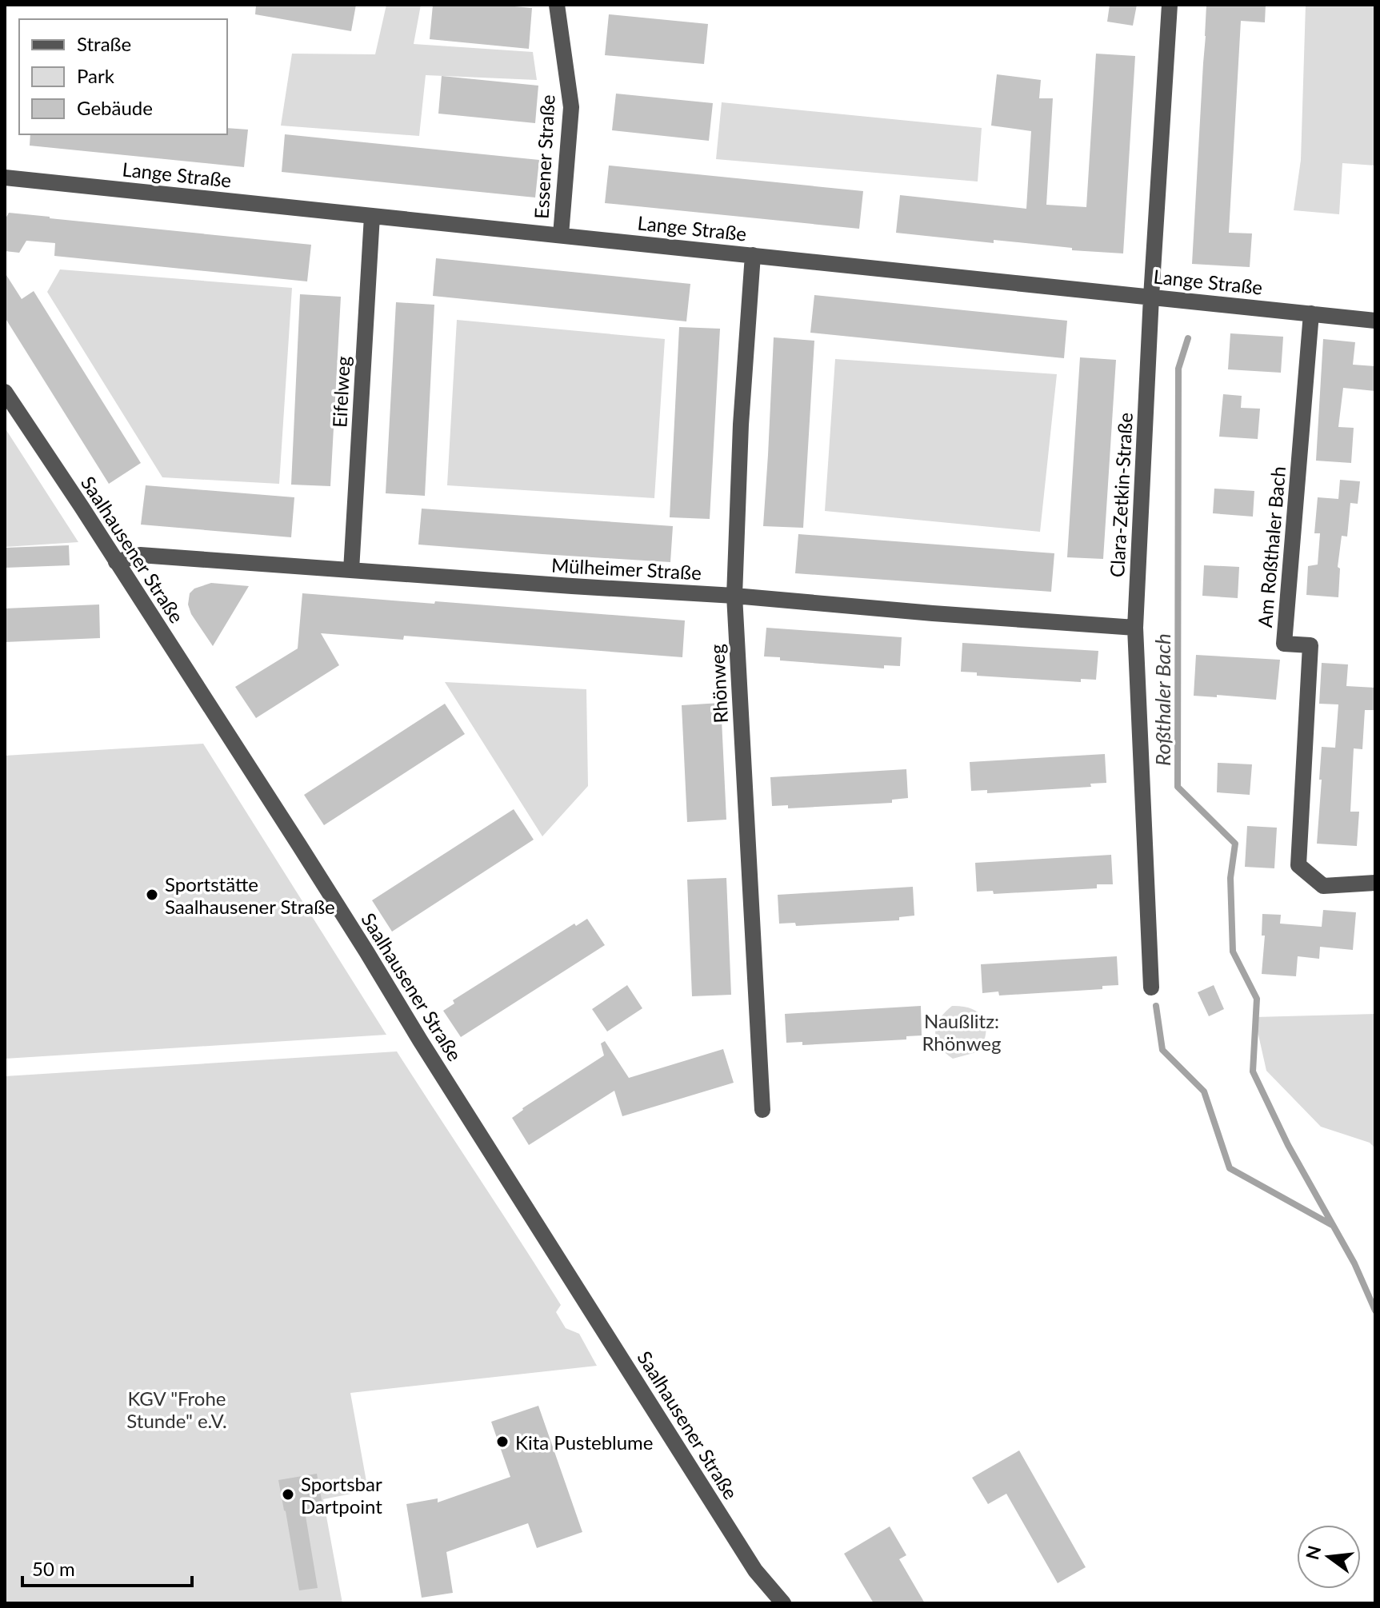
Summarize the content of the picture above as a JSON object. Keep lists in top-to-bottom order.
{
  "streets": {
    "street": [
      "Essener Straße",
      "Lange Straße",
      "Eifelweg",
      "Clara-Zetkin-Straße",
      "Am Roßthaler Bach",
      "Saalhausener Straße",
      "Mülheimer Straße",
      "Rhönweg"
    ]
  },
  "crossings": [
    ["Essener Straße", "Lange Straße"],
    ["Lange Straße", "Eifelweg"],
    ["Lange Straße", "Clara-Zetkin-Straße"],
    ["Lange Straße", "Am Roßthaler Bach"],
    ["Lange Straße", "Rhönweg"],
    ["Eifelweg", "Mülheimer Straße"],
    ["Clara-Zetkin-Straße", "Mülheimer Straße"],
    ["Saalhausener Straße", "Mülheimer Straße"],
    ["Mülheimer Straße", "Rhönweg"]
  ],
  "water": ["Roßthaler Bach"],
  "parks": ["Naußlitz: Rhönweg", "KGV \"Frohe Stunde\" e.V."],
  "places": ["Sportstätte Saalhausener Straße", "Kita Pusteblume", "Sportsbar Dartpoint"],
  "legend": ["Straße", "Park", "Gebäude"],
  "scale_bar": "50 m",
  "north": "left"
}
